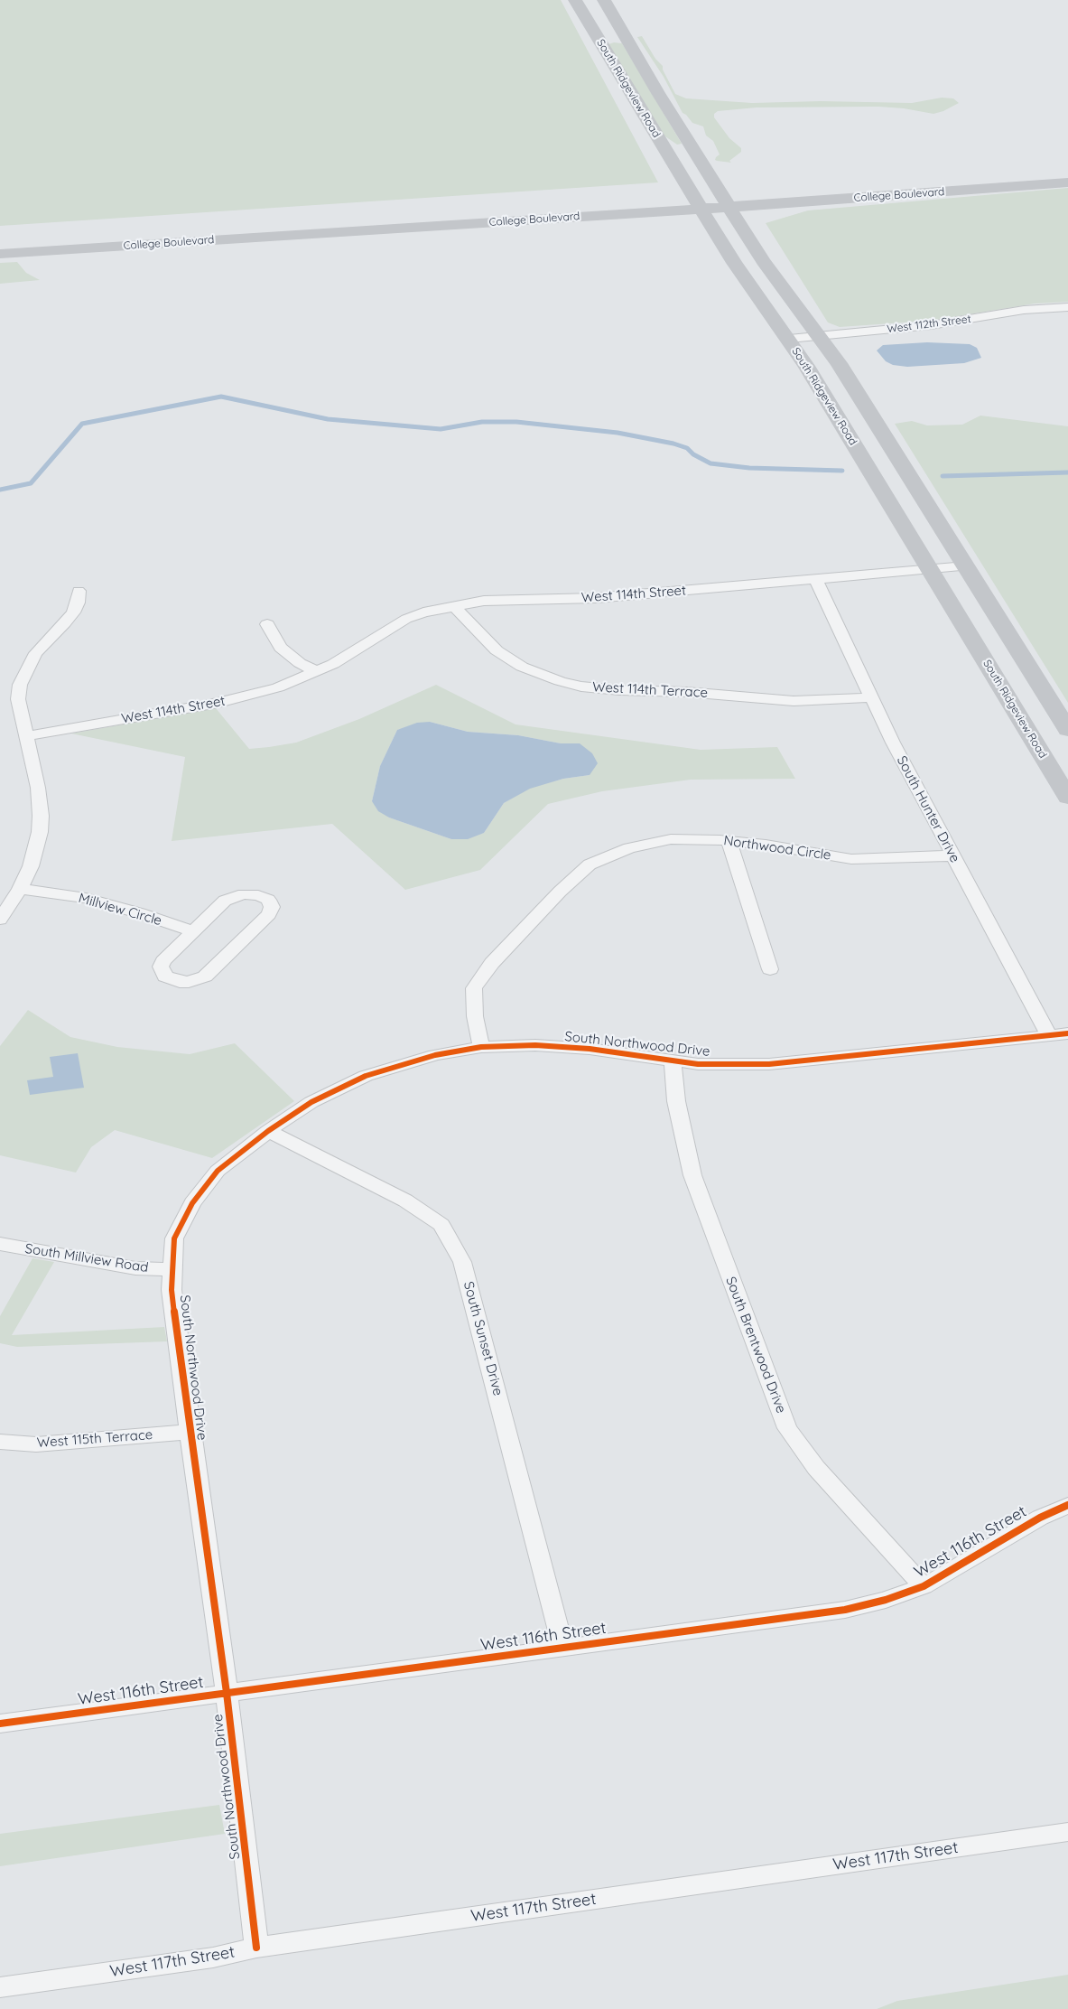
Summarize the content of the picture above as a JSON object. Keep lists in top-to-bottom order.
{
  "streets": {
    "main road": ["South Ridgeview Road", "College Boulevard"],
    "street": [
      "West 112th Street",
      "West 114th Street",
      "West 114th Terrace",
      "South Hunter Drive",
      "Northwood Circle",
      "Millview Circle",
      "South Northwood Drive",
      "South Millview Road",
      "South Sunset Drive",
      "South Brentwood Drive",
      "West 115th Terrace",
      "West 116th Street",
      "West 117th Street"
    ]
  },
  "crossings": [
    ["South Ridgeview Road", "College Boulevard"],
    ["South Ridgeview Road", "West 112th Street"],
    ["South Ridgeview Road", "West 114th Street"],
    ["West 114th Street", "West 114th Terrace"],
    ["West 114th Street", "South Hunter Drive"],
    ["West 114th Terrace", "South Hunter Drive"],
    ["South Hunter Drive", "Northwood Circle"],
    ["South Hunter Drive", "South Northwood Drive"],
    ["Northwood Circle", "South Northwood Drive"],
    ["South Northwood Drive", "South Millview Road"],
    ["South Northwood Drive", "South Sunset Drive"],
    ["South Northwood Drive", "South Brentwood Drive"],
    ["South Northwood Drive", "West 115th Terrace"],
    ["South Northwood Drive", "West 116th Street"],
    ["South Northwood Drive", "West 117th Street"],
    ["South Sunset Drive", "West 116th Street"],
    ["South Brentwood Drive", "West 116th Street"]
  ]
}
